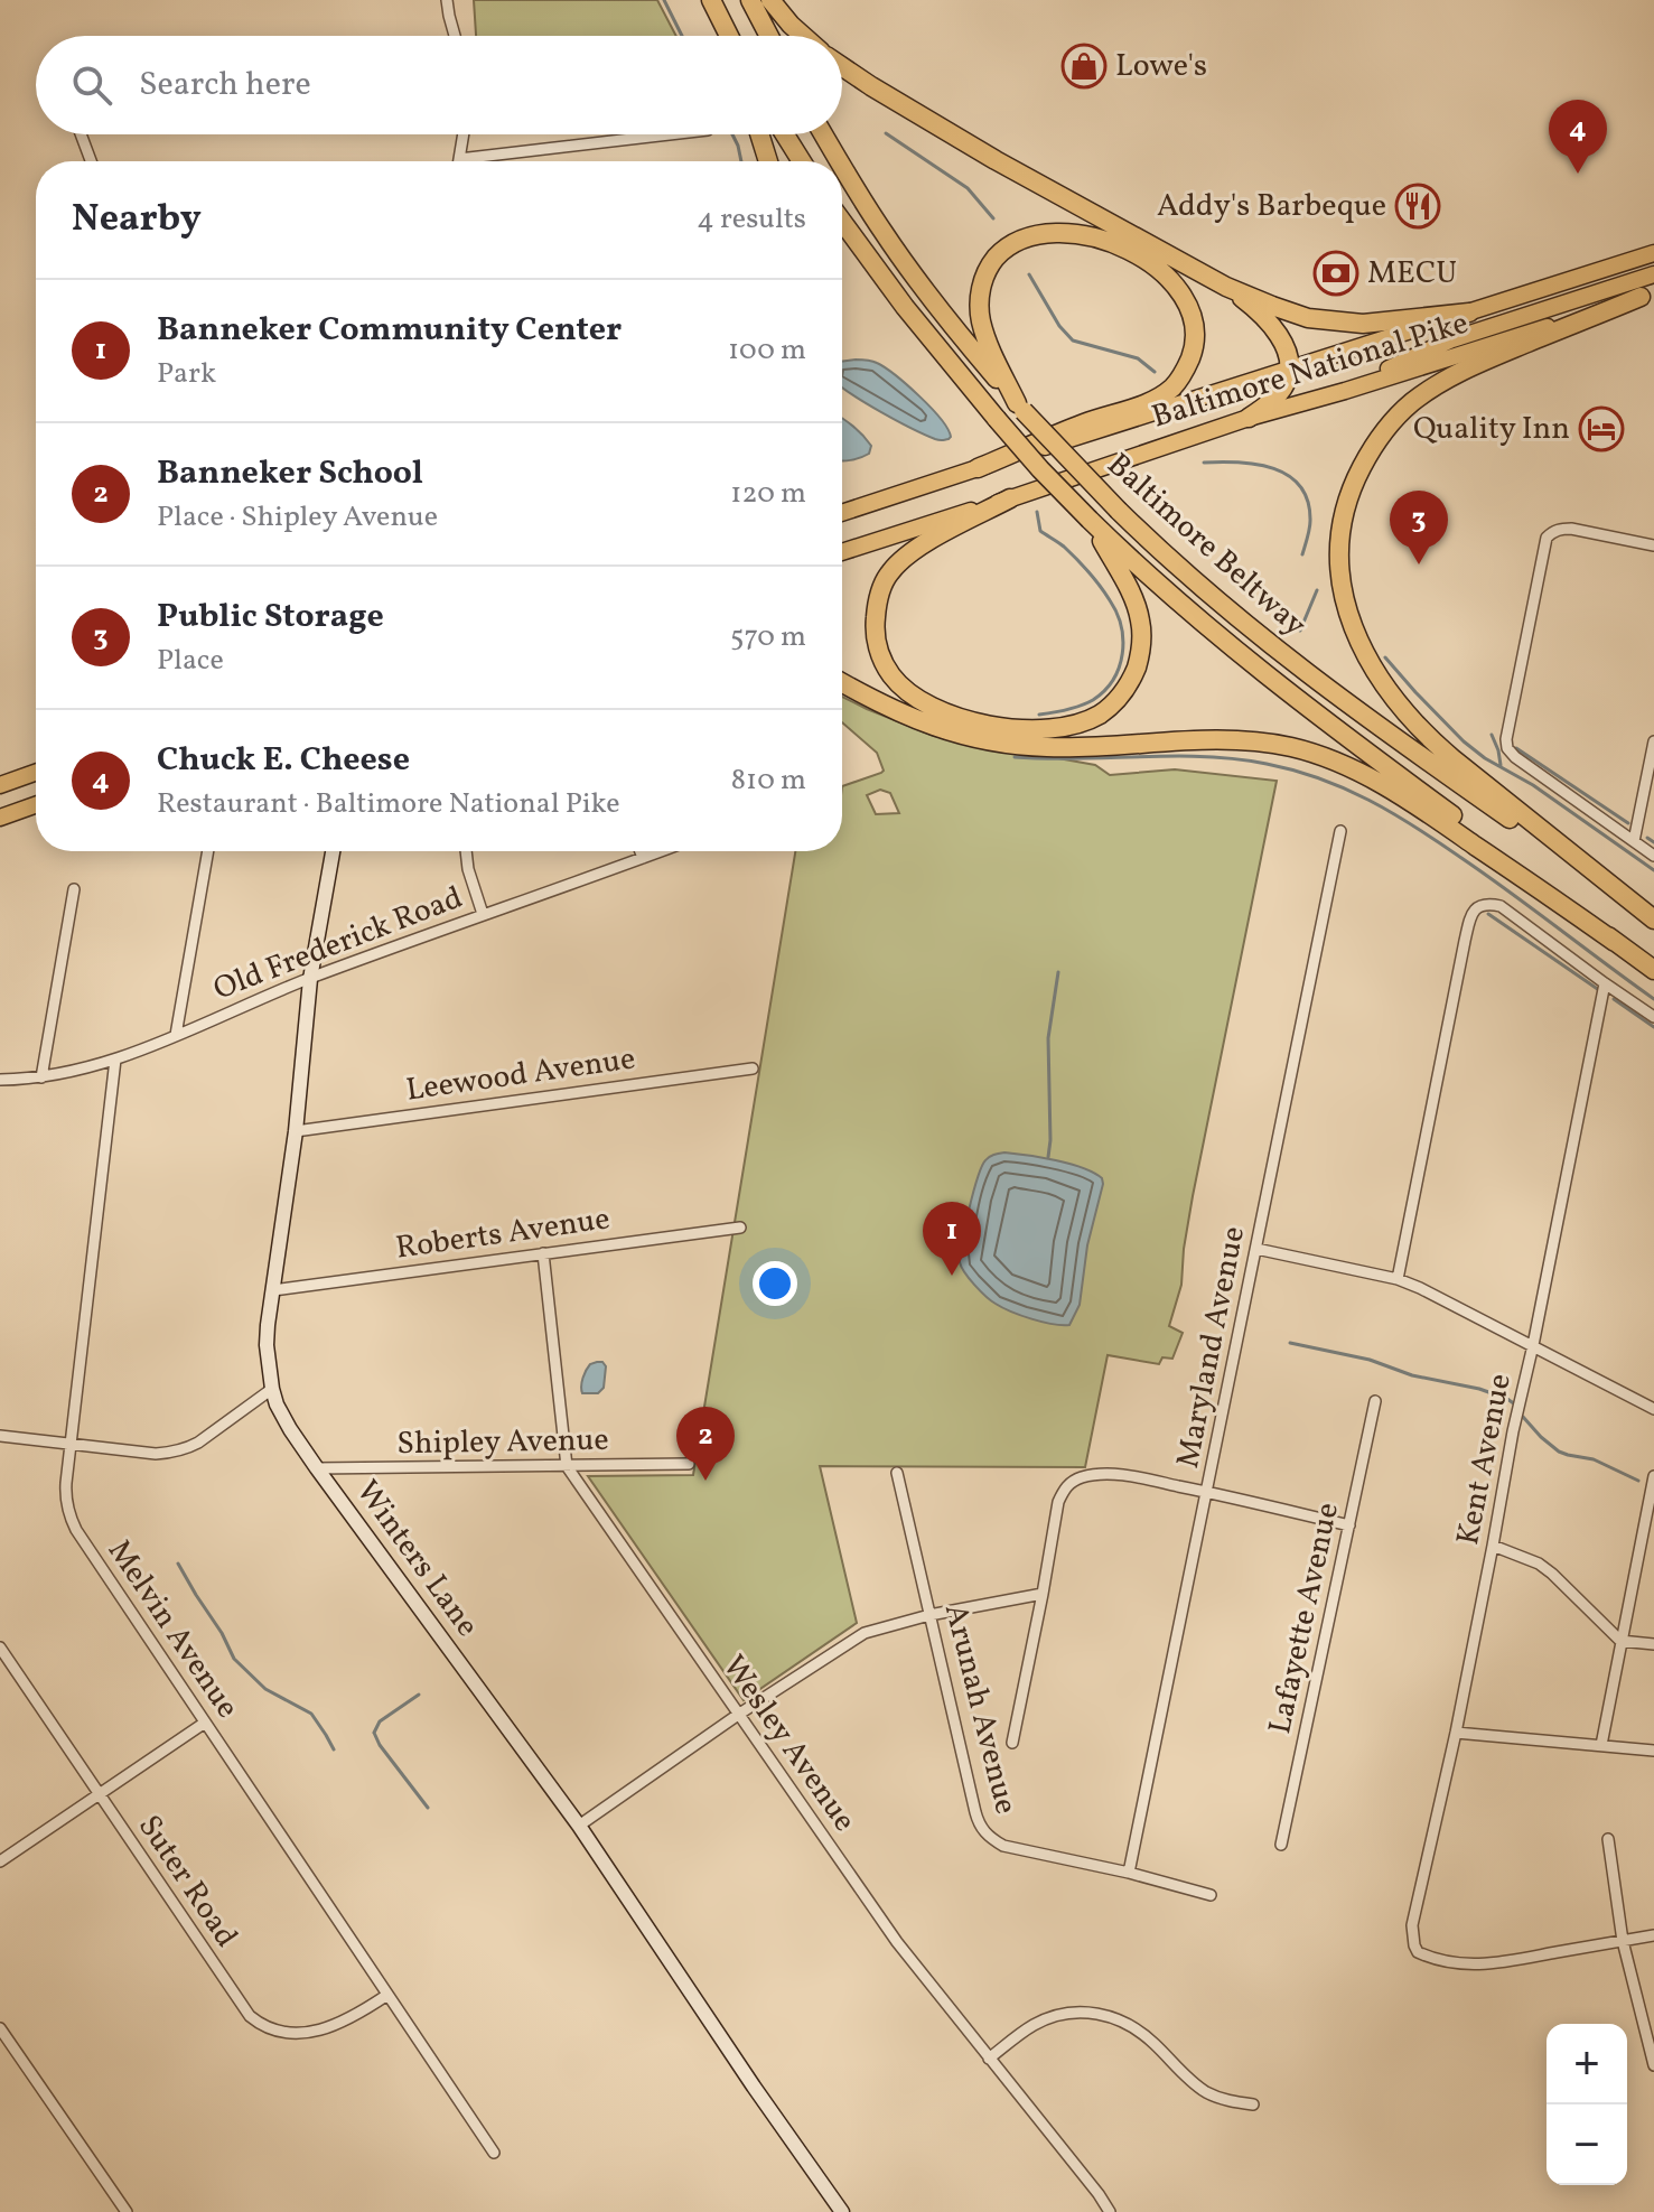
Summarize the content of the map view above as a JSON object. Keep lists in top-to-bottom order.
{
  "streets": {
    "highway": ["Baltimore Beltway"],
    "main road": ["Baltimore National Pike"],
    "street": [
      "Old Frederick Road",
      "Leewood Avenue",
      "Roberts Avenue",
      "Maryland Avenue",
      "Shipley Avenue",
      "Kent Avenue",
      "Winters Lane",
      "Lafayette Avenue",
      "Melvin Avenue",
      "Arunah Avenue",
      "Wesley Avenue",
      "Suter Road"
    ]
  },
  "crossings": [
    ["Old Frederick Road", "Winters Lane"],
    ["Old Frederick Road", "Melvin Avenue"],
    ["Leewood Avenue", "Winters Lane"],
    ["Roberts Avenue", "Winters Lane"],
    ["Roberts Avenue", "Wesley Avenue"],
    ["Maryland Avenue", "Arunah Avenue"],
    ["Shipley Avenue", "Winters Lane"],
    ["Shipley Avenue", "Wesley Avenue"],
    ["Melvin Avenue", "Suter Road"]
  ],
  "places": {
    "shop": ["Lowe's"],
    "restaurant": ["Addy's Barbeque"],
    "bank": ["MECU"],
    "hotel": ["Quality Inn"]
  },
  "page": {
    "search": "Search here",
    "pins": [
      "4",
      "3",
      "1",
      "2"
    ],
    "heading": ["Nearby", "4 results"],
    "list": [
      {
        "mark": "1",
        "name": "Banneker Community Center",
        "note": "Park",
        "value": "100 m"
      },
      {
        "mark": "2",
        "name": "Banneker School",
        "note": "Place · Shipley Avenue",
        "value": "120 m"
      },
      {
        "mark": "3",
        "name": "Public Storage",
        "note": "Place",
        "value": "570 m"
      },
      {
        "mark": "4",
        "name": "Chuck E. Cheese",
        "note": "Restaurant · Baltimore National Pike",
        "value": "810 m"
      }
    ],
    "map_buttons": ["+", "−"]
  }
}
